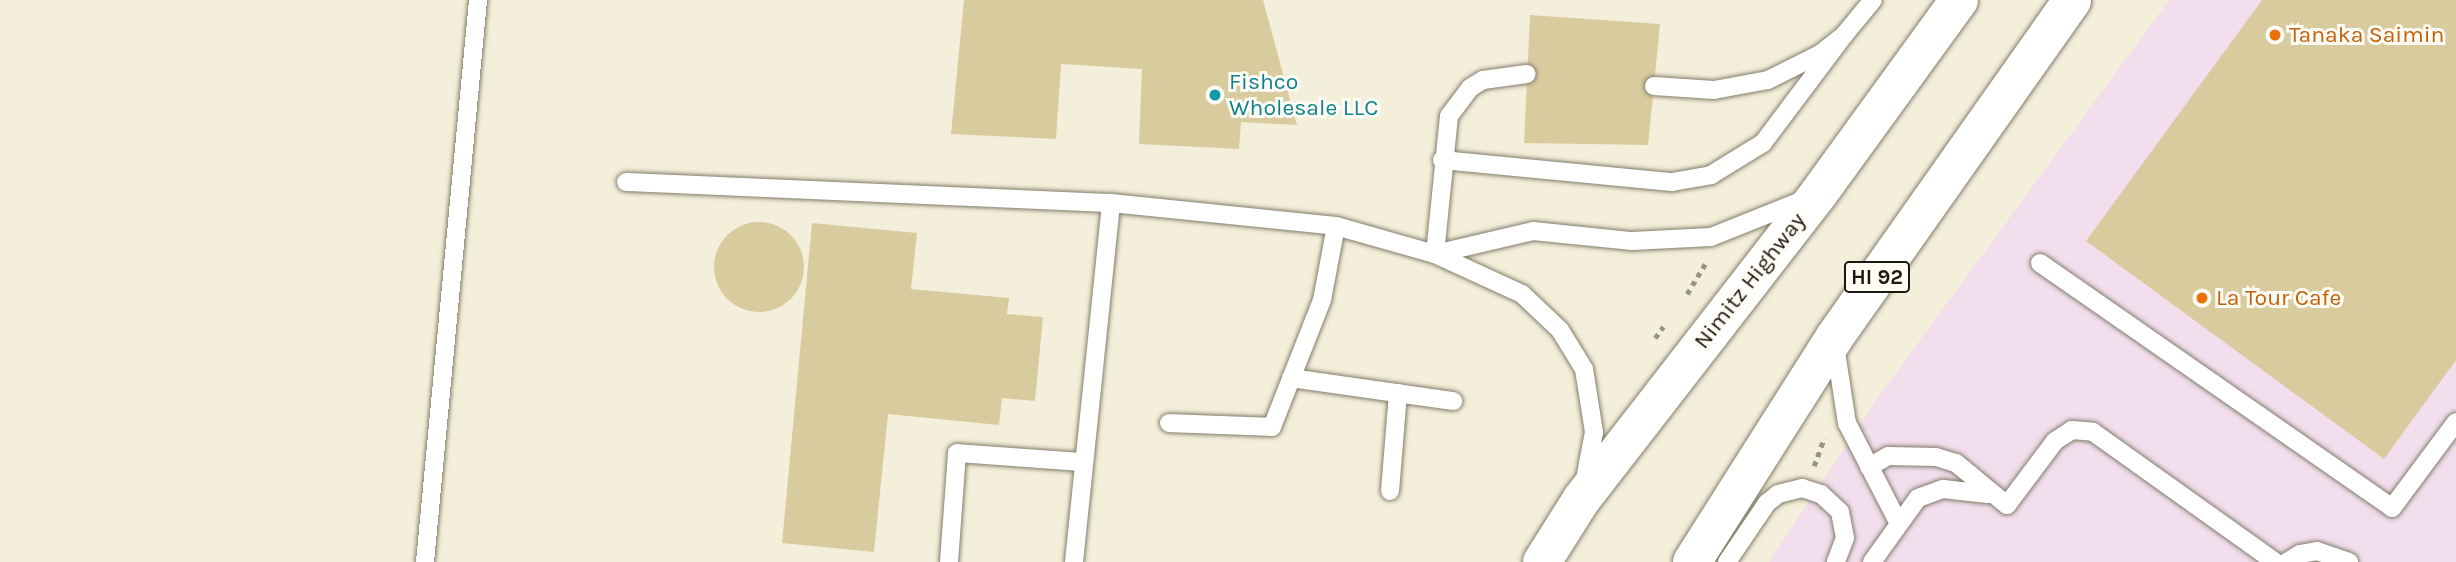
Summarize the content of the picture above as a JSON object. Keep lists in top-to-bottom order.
{
  "streets": {
    "main road": ["HI 92", "Nimitz Highway"]
  },
  "places": ["Tanaka Saimin", "Fishco Wholesale LLC", "La Tour Cafe"]
}
